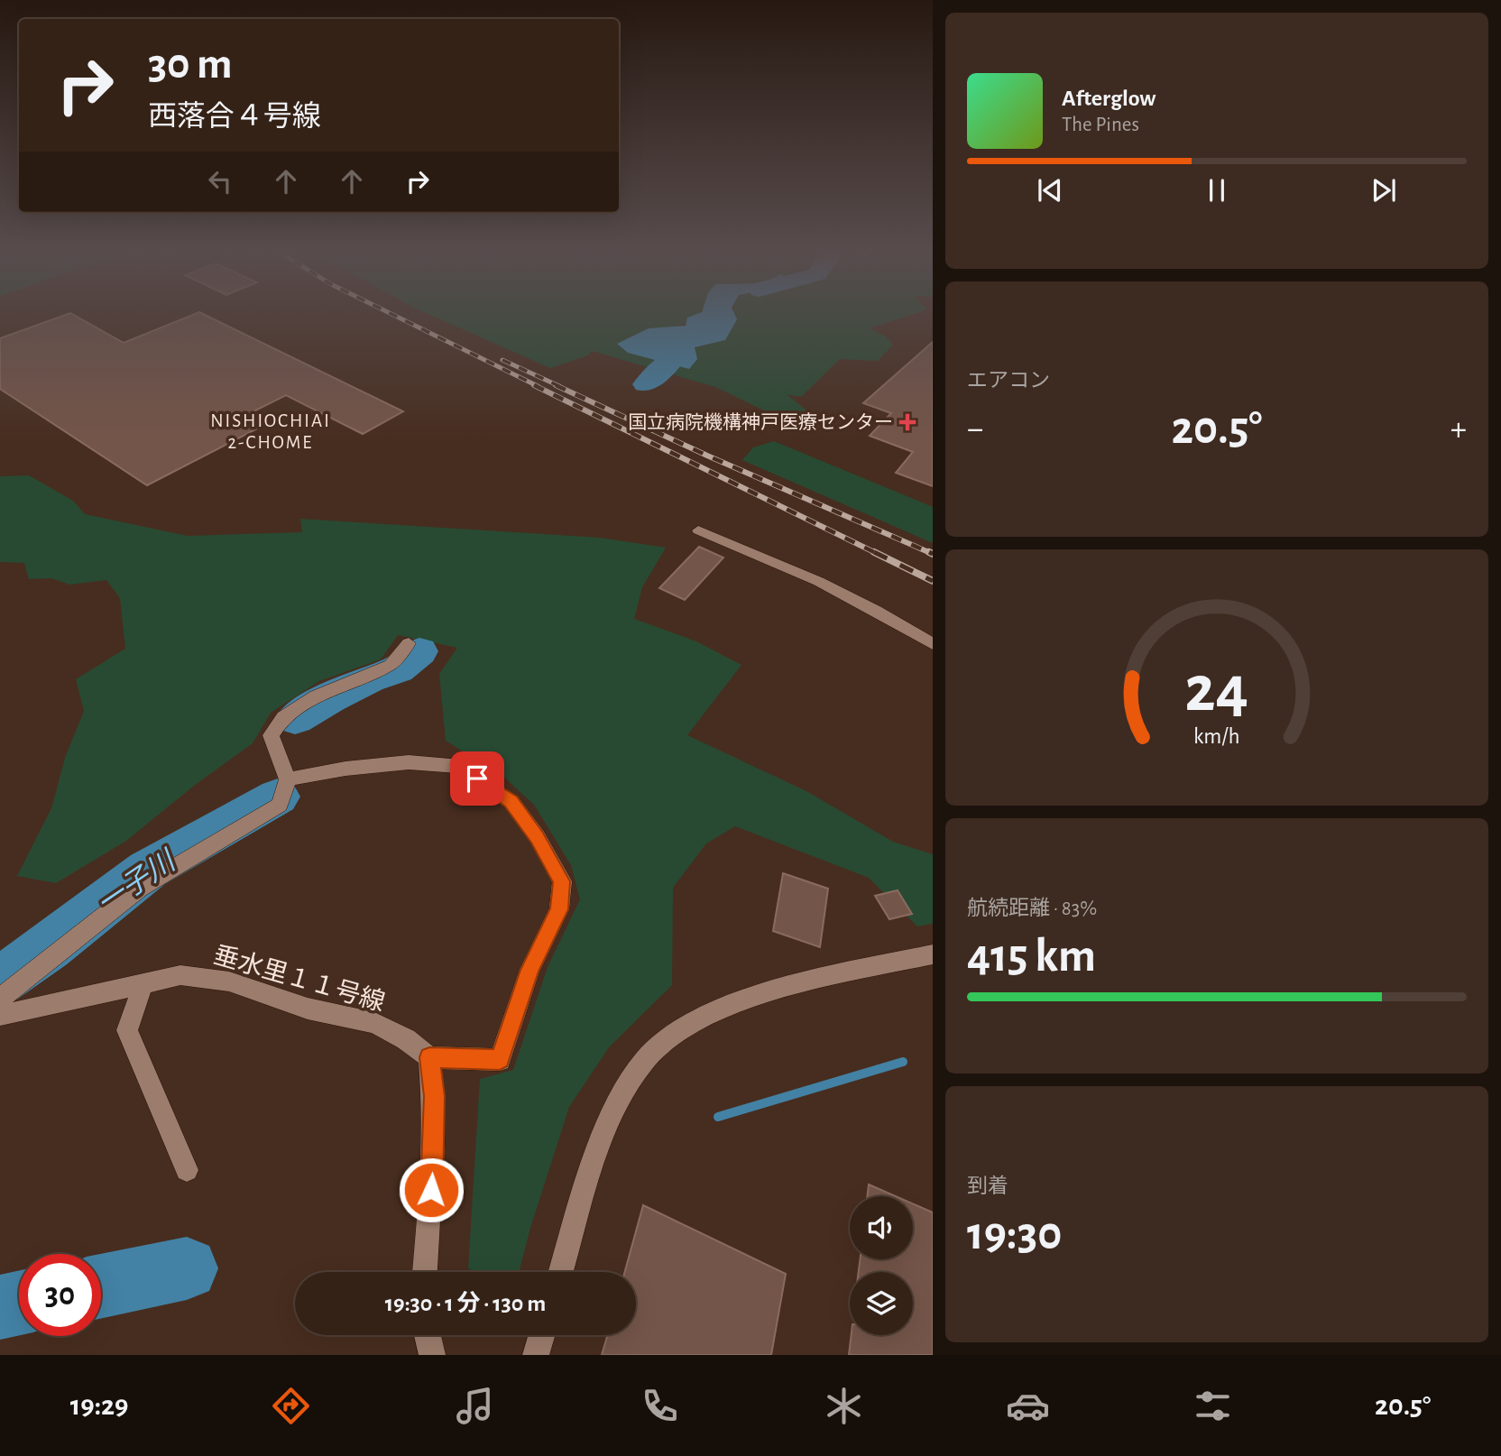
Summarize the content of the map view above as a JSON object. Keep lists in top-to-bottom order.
{
  "streets": {
    "street": ["垂水里１１号線"]
  },
  "districts": ["NISHIOCHIAI 2-CHOME"],
  "water": ["一子川"],
  "places": {
    "health": ["国立病院機構神戸医療センター"]
  },
  "page": {
    "turn": ["30 m", "西落合４号線"],
    "song": ["Afterglow", "The Pines"],
    "tile": [
      "エアコン",
      ["航続距離 · 83%", "415 km"],
      ["到着", "19:30"]
    ],
    "heat": ["−", "20.5°", "+"],
    "limit": "30",
    "trip": "19:30 · 1 分 · 130 m",
    "tabs": ["19:29", "20.5°"],
    "gauge": ["24", "km/h"]
  }
}
